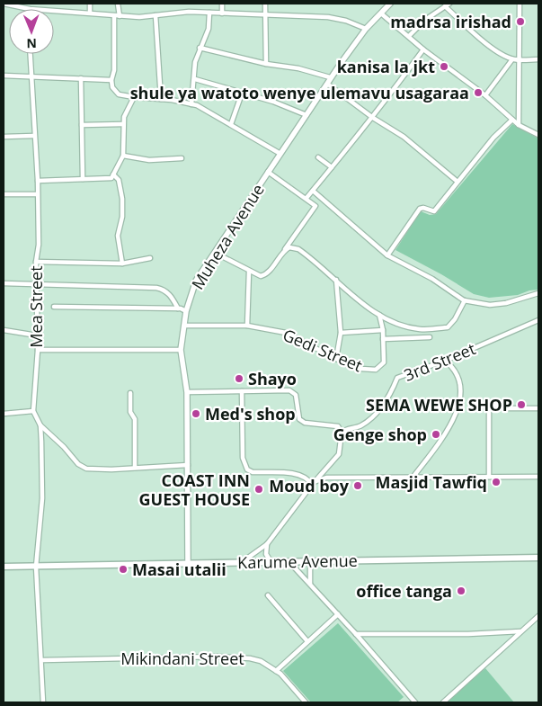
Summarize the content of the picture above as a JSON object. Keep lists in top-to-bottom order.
{
  "streets": {
    "main road": ["Karume Avenue"],
    "street": [
      "Muheza Avenue",
      "Mea Street",
      "Gedi Street",
      "3rd Street",
      "Mikindani Street"
    ]
  },
  "crossings": [
    ["Muheza Avenue", "Gedi Street"],
    ["Muheza Avenue", "Karume Avenue"],
    ["Mea Street", "Karume Avenue"],
    ["Mea Street", "Mikindani Street"]
  ],
  "places": [
    "madrsa irishad",
    "kanisa la jkt",
    "shule ya watoto wenye ulemavu usagaraa",
    "Shayo",
    "SEMA WEWE SHOP",
    "Med's shop",
    "Genge shop",
    "Masjid Tawfiq",
    "Moud boy",
    "COAST INN GUEST HOUSE",
    "Masai utalii",
    "office tanga"
  ],
  "north": "bottom"
}
